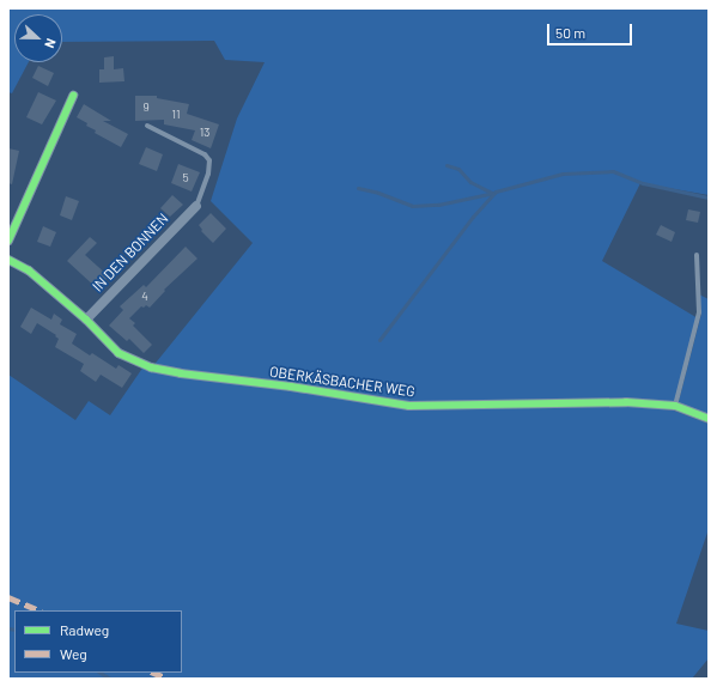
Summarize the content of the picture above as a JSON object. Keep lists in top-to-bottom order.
{
  "streets": {
    "street": ["IN DEN BONNEN", "OBERKÄSBACHER WEG"]
  },
  "crossings": [
    ["IN DEN BONNEN", "OBERKÄSBACHER WEG"]
  ],
  "house_numbers": [
    "9",
    "11",
    "13",
    "5",
    "4"
  ],
  "legend": ["Radweg", "Weg"],
  "scale_bar": "50 m",
  "north": "right"
}
